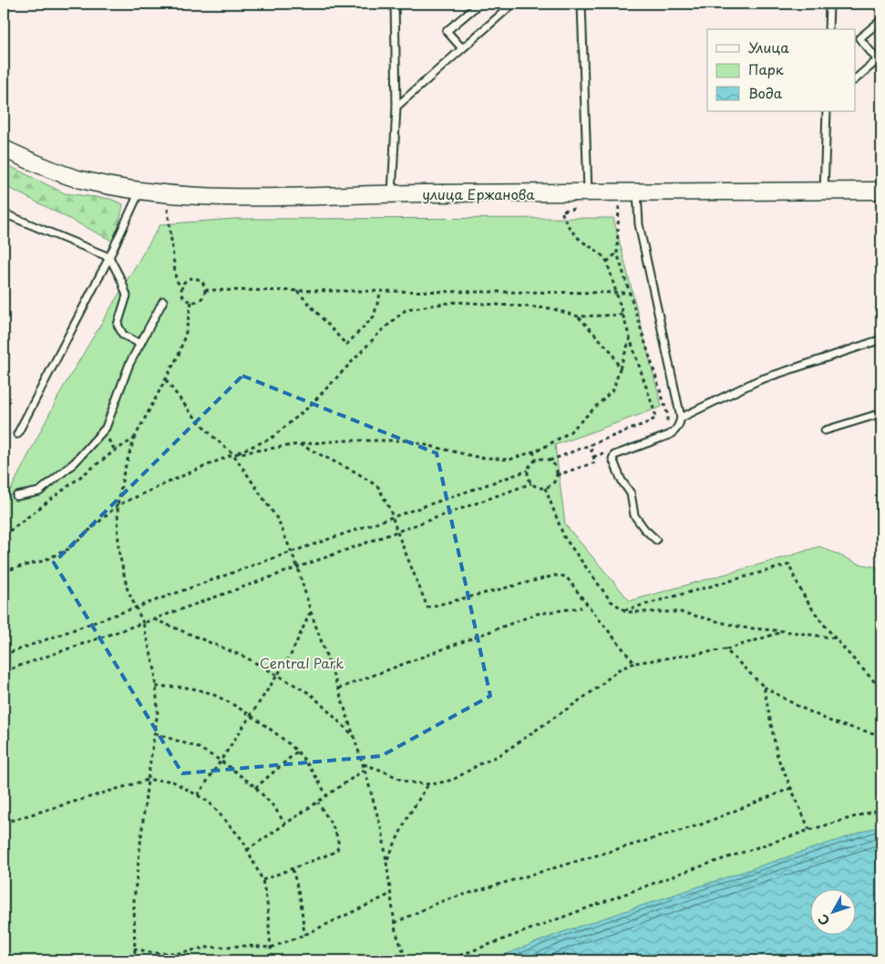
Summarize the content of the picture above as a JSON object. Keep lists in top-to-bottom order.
{
  "streets": {
    "street": ["улица Ержанова"]
  },
  "parks": ["Central Park"],
  "legend": ["Улица", "Парк", "Вода"],
  "north": "bottom left"
}
